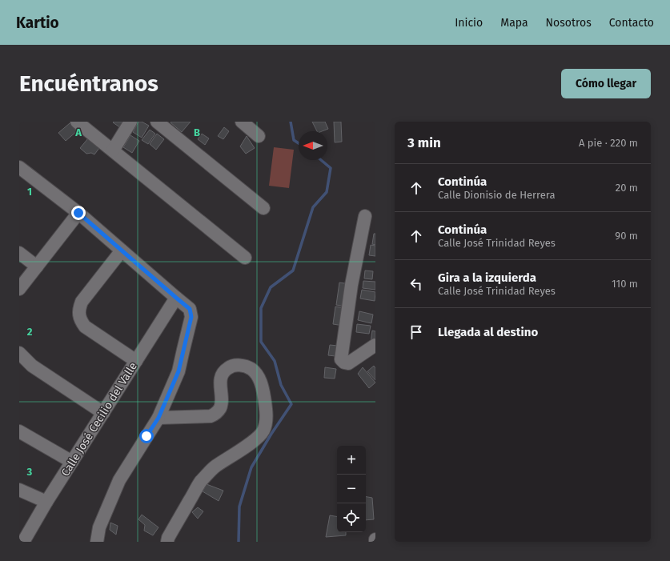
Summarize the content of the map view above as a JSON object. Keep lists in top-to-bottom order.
{
  "streets": {
    "street": ["Calle José Cecilio del Valle"]
  },
  "north": "left",
  "page": {
    "header": "Kartio",
    "nav": [
      "Inicio",
      "Mapa",
      "Nosotros",
      "Contacto"
    ],
    "buttons": "Cómo llegar",
    "title": "Encuéntranos",
    "heading": ["3 min", "A pie · 220 m"],
    "list": [
      ["Continúa", "Calle Dionisio de Herrera", "20 m"],
      ["Continúa", "Calle José Trinidad Reyes", "90 m"],
      ["Gira a la izquierda", "Calle José Trinidad Reyes", "110 m"],
      "Llegada al destino"
    ],
    "map_buttons": ["+", "−"]
  },
  "grid": {
    "columns": ["A", "B"],
    "rows": ["1", "2", "3"]
  }
}
